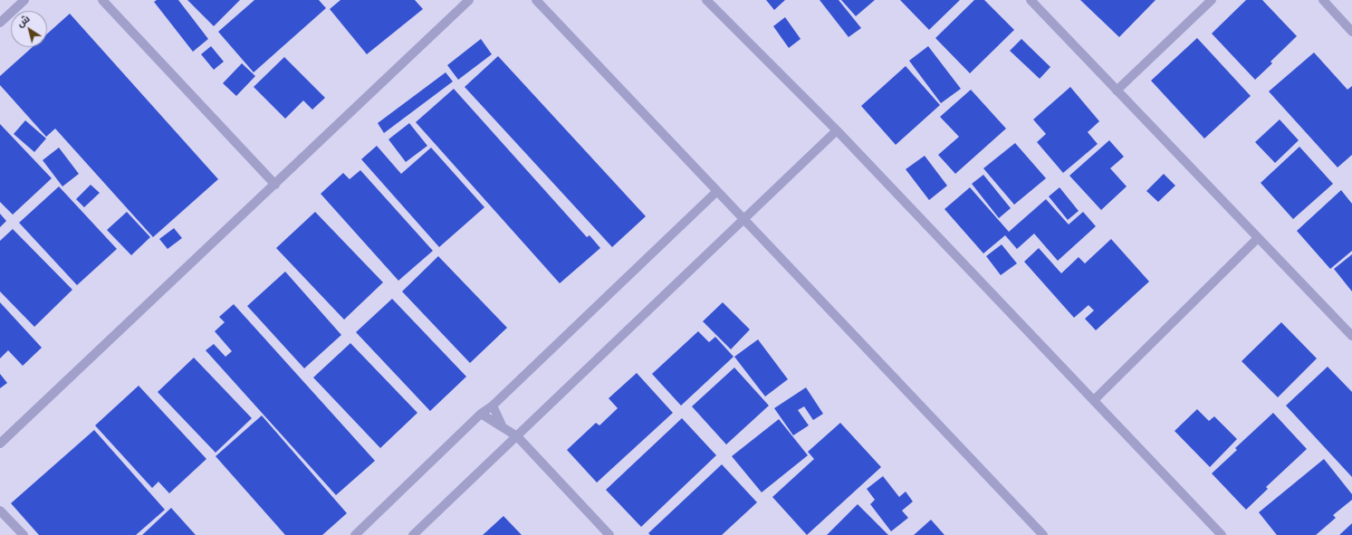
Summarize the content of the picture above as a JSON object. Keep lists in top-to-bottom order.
{
  "north": "top left"
}
